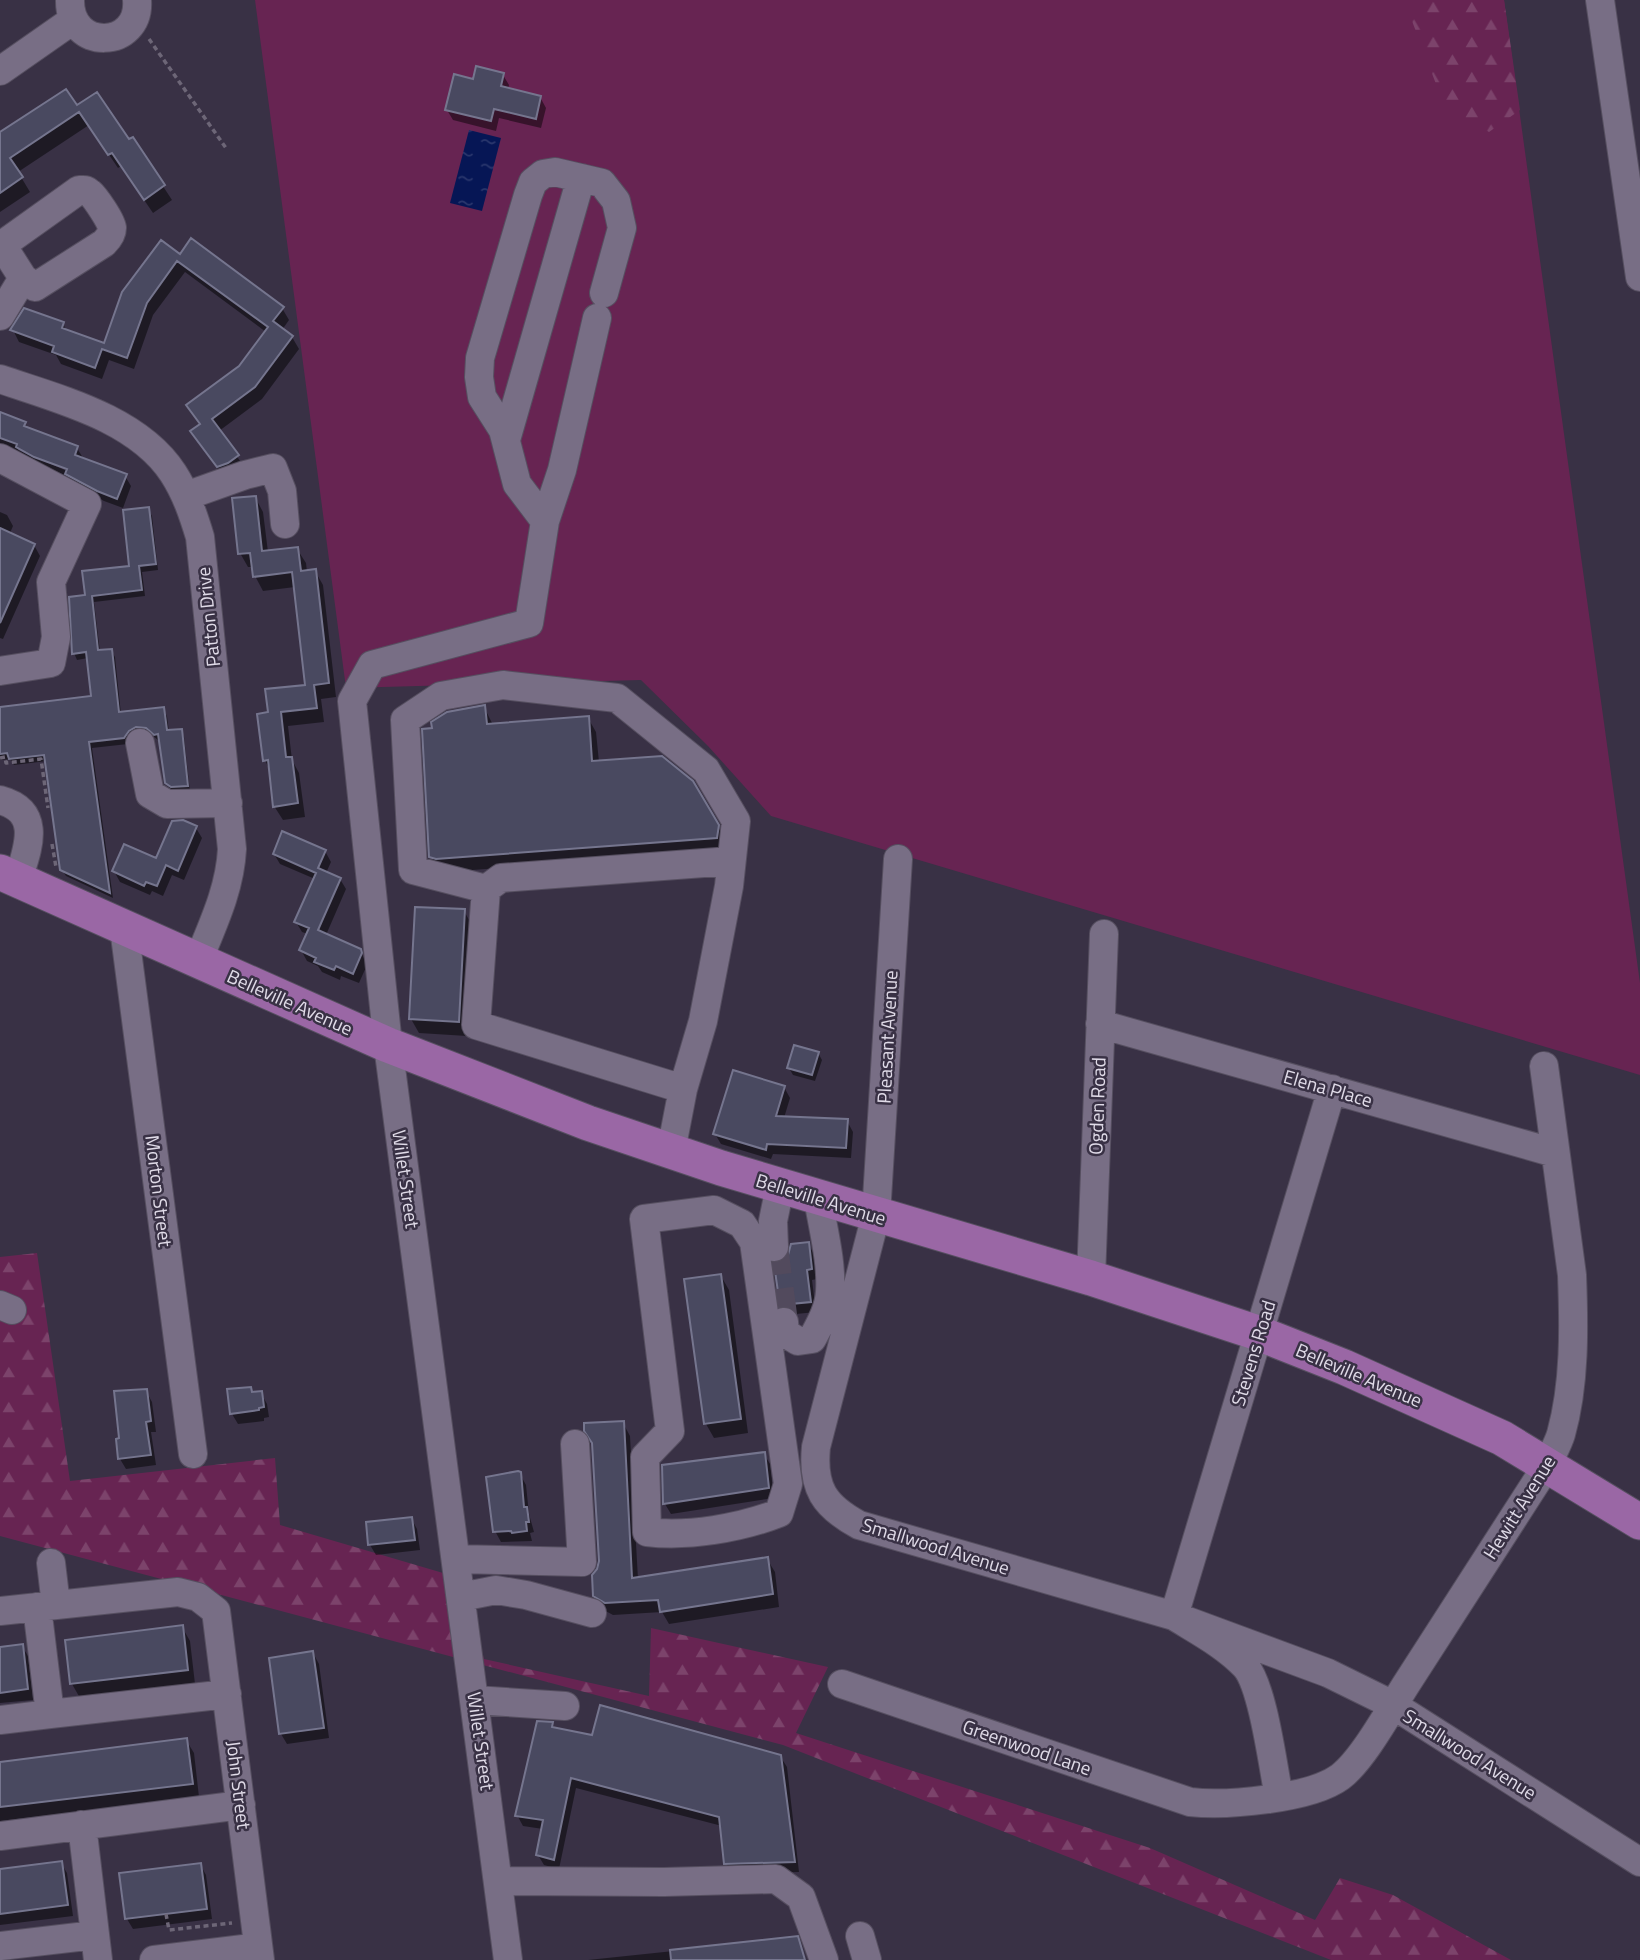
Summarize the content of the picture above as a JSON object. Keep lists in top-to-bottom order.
{
  "streets": {
    "main road": ["Belleville Avenue"],
    "street": [
      "Patton Drive",
      "Pleasant Avenue",
      "Elena Place",
      "Ogden Road",
      "Willet Street",
      "Morton Street",
      "Stevens Road",
      "Hewitt Avenue",
      "Smallwood Avenue",
      "Greenwood Lane",
      "John Street"
    ]
  },
  "crossings": [
    ["Patton Drive", "Belleville Avenue"],
    ["Belleville Avenue", "Pleasant Avenue"],
    ["Belleville Avenue", "Ogden Road"],
    ["Belleville Avenue", "Willet Street"],
    ["Belleville Avenue", "Morton Street"],
    ["Belleville Avenue", "Stevens Road"],
    ["Belleville Avenue", "Hewitt Avenue"],
    ["Belleville Avenue", "Smallwood Avenue"],
    ["Pleasant Avenue", "Smallwood Avenue"],
    ["Elena Place", "Ogden Road"],
    ["Elena Place", "Stevens Road"],
    ["Elena Place", "Hewitt Avenue"],
    ["Stevens Road", "Smallwood Avenue"],
    ["Hewitt Avenue", "Smallwood Avenue"],
    ["Hewitt Avenue", "Greenwood Lane"]
  ]
}
